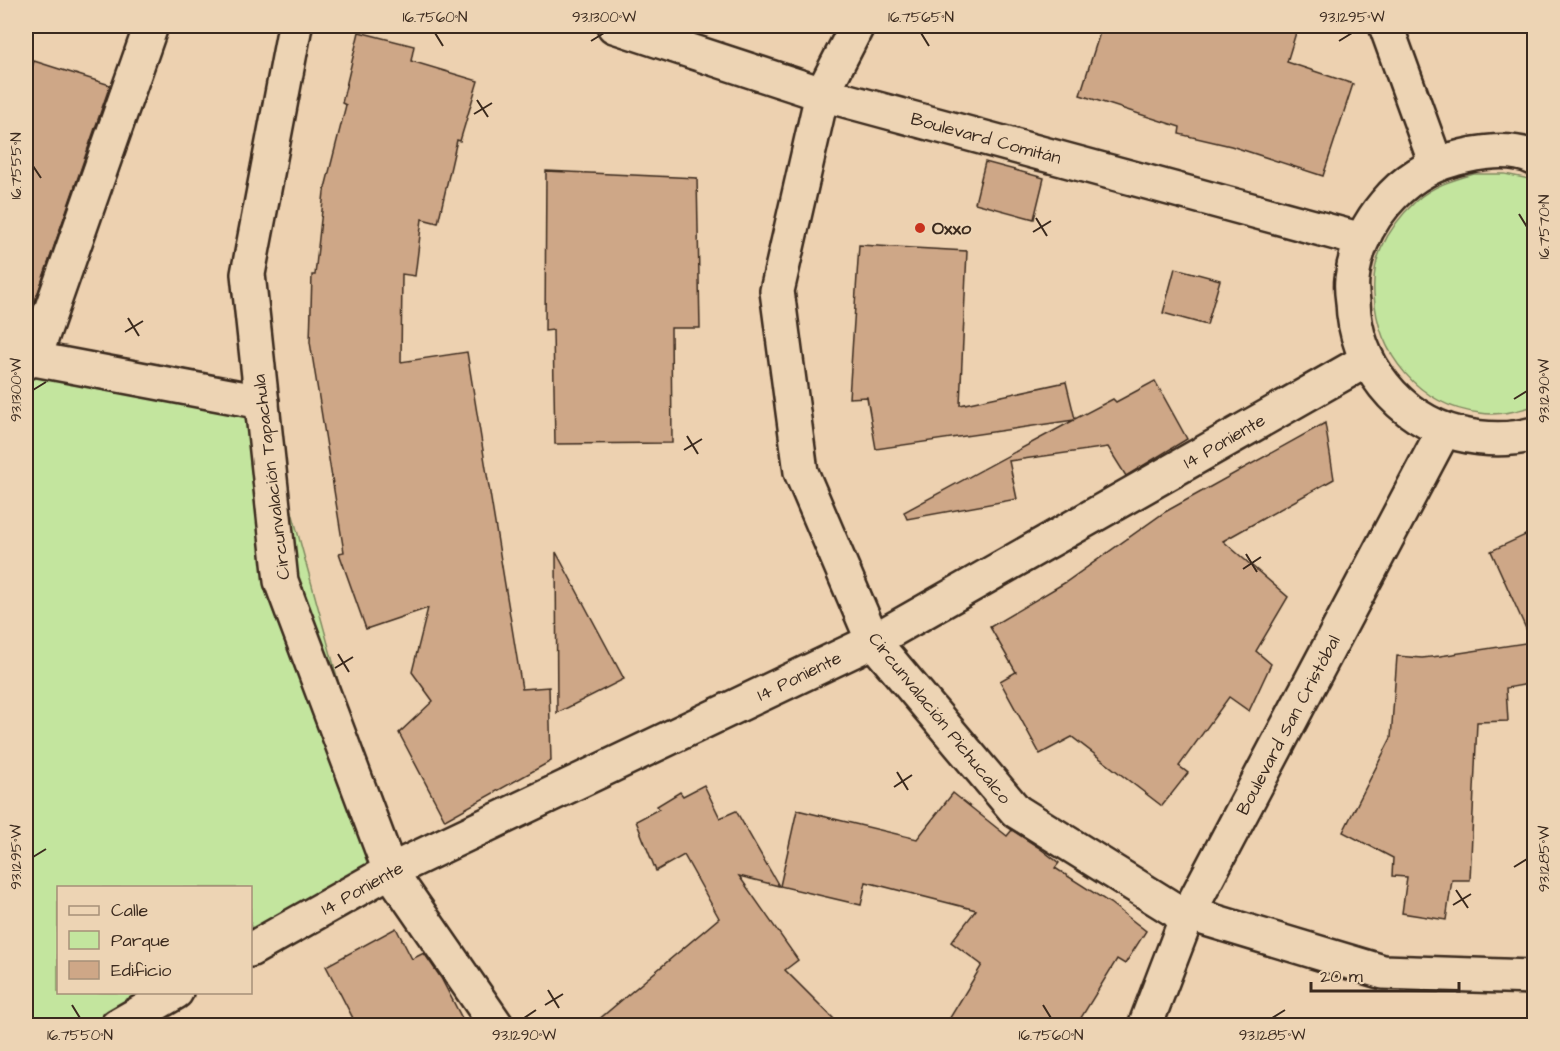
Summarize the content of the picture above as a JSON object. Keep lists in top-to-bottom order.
{
  "streets": {
    "street": [
      "Boulevard Comitán",
      "14 Poniente",
      "Circunvalación Tapachula",
      "Circunvalación Pichucalco",
      "Boulevard San Cristóbal"
    ]
  },
  "crossings": [
    ["Boulevard Comitán", "Circunvalación Pichucalco"],
    ["14 Poniente", "Circunvalación Tapachula"],
    ["14 Poniente", "Circunvalación Pichucalco"],
    ["Circunvalación Pichucalco", "Boulevard San Cristóbal"]
  ],
  "places": ["Oxxo"],
  "legend": ["Calle", "Parque", "Edificio"],
  "scale_bar": "20 m",
  "coordinates": [
    "16.7560°N",
    "93.1300°W",
    "16.7565°N",
    "93.1295°W",
    "16.7555°N",
    "16.7570°N",
    "93.1290°W",
    "93.1285°W",
    "16.7550°N"
  ]
}
